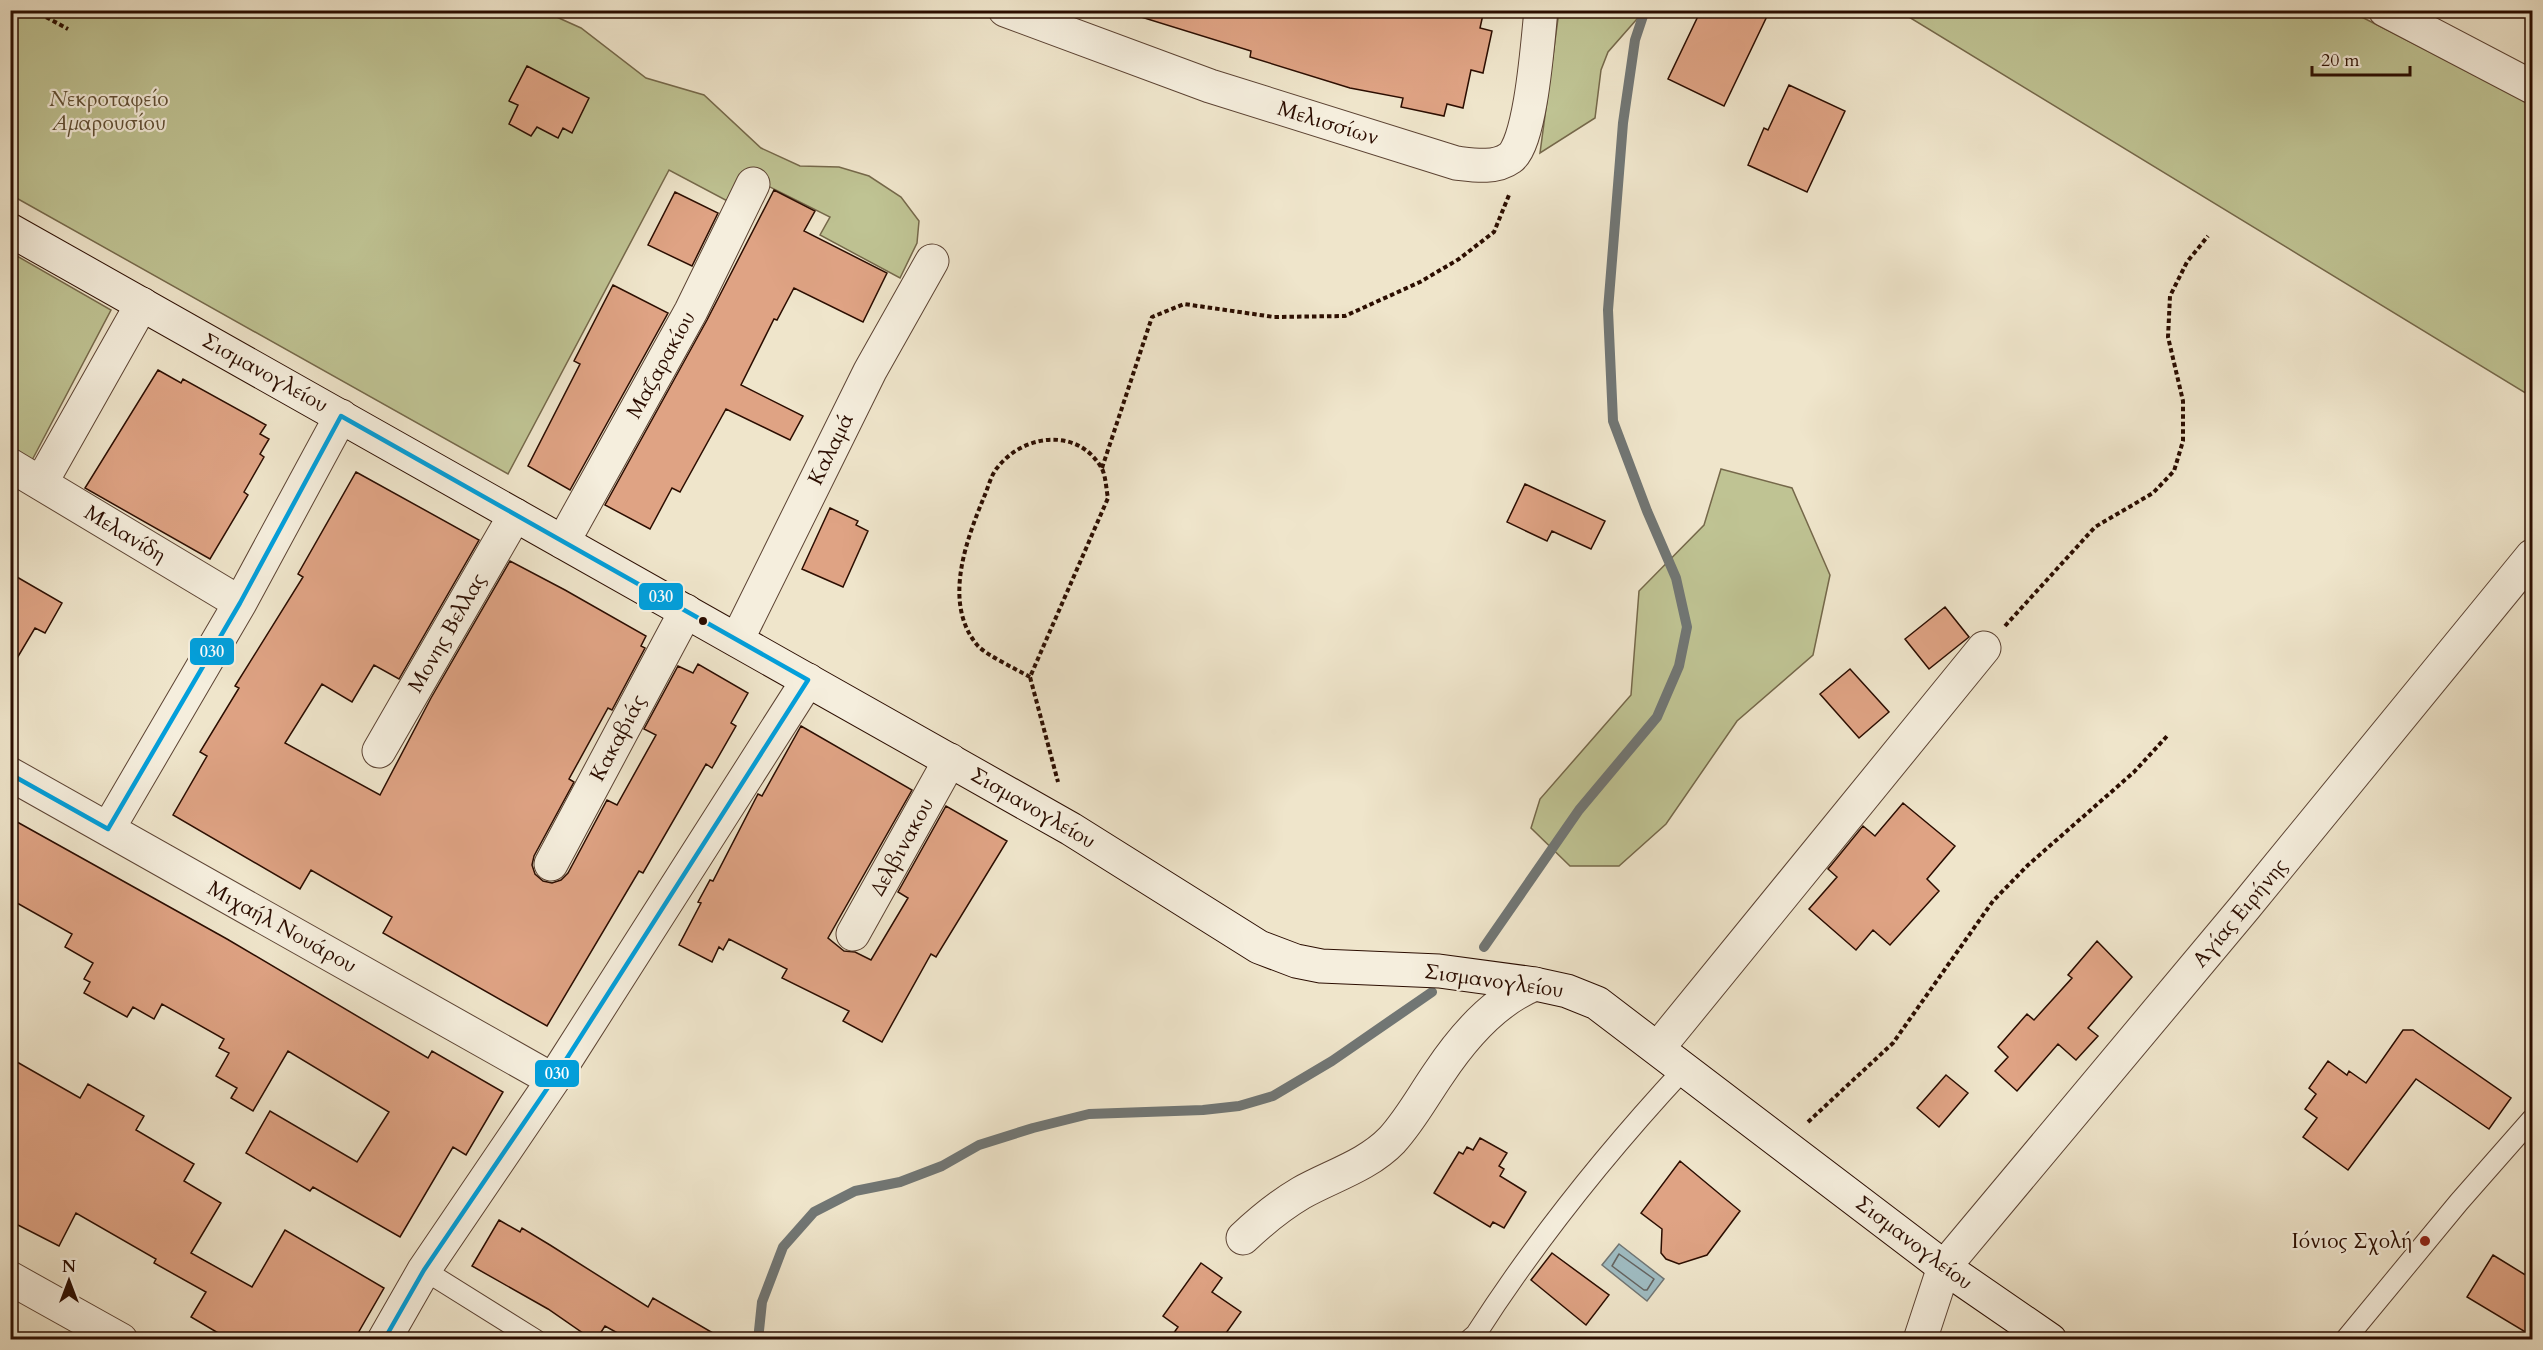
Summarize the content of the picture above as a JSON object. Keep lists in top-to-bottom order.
{
  "streets": {
    "street": [
      "Μελισσίων",
      "Μαζαρακίου",
      "Σισμανογλείου",
      "Καλαμά",
      "Μελανίδη",
      "Μονης Βελλας",
      "Κακαβιάς",
      "Δελβινακου",
      "Αγίας Ειρήνης",
      "Μιχαήλ Νουάρου"
    ]
  },
  "crossings": [
    ["Μαζαρακίου", "Σισμανογλείου"],
    ["Σισμανογλείου", "Καλαμά"],
    ["Σισμανογλείου", "Μονης Βελλας"],
    ["Σισμανογλείου", "Κακαβιάς"],
    ["Σισμανογλείου", "Δελβινακου"],
    ["Σισμανογλείου", "Αγίας Ειρήνης"]
  ],
  "parks": ["Νεκροταφείο Αμαρουσίου"],
  "places": ["Ιόνιος Σχολή"],
  "lines": ["transit line 030"],
  "scale_bar": "20 m",
  "north": "top"
}
